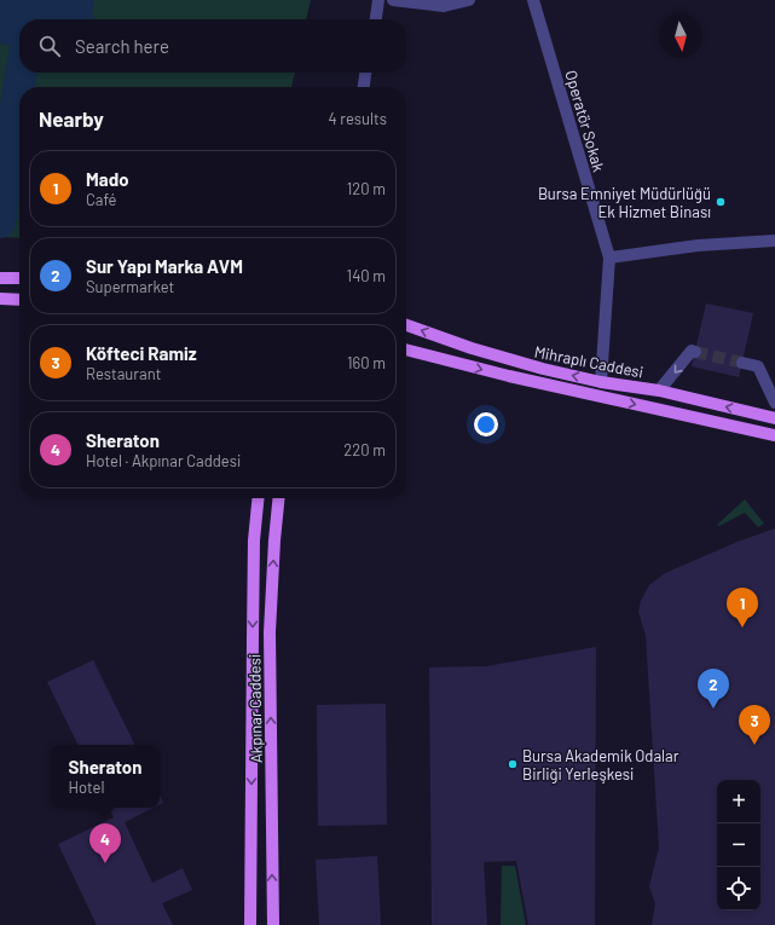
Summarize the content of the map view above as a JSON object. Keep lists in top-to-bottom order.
{
  "streets": {
    "main road": ["Mihraplı Caddesi", "Akpınar Caddesi"],
    "street": ["Operatör Sokak"]
  },
  "places": ["Bursa Emniyet Müdürlüğü Ek Hizmet Binası", "Bursa Akademik Odalar Birliği Yerleşkesi"],
  "north": "bottom",
  "page": {
    "search": "Search here",
    "heading": ["Nearby", "4 results"],
    "list": [
      {
        "mark": "1",
        "name": "Mado",
        "note": "Café",
        "value": "120 m"
      },
      {
        "mark": "2",
        "name": "Sur Yapı Marka AVM",
        "note": "Supermarket",
        "value": "140 m"
      },
      {
        "mark": "3",
        "name": "Köfteci Ramiz",
        "note": "Restaurant",
        "value": "160 m"
      },
      {
        "mark": "4",
        "name": "Sheraton",
        "note": "Hotel · Akpınar Caddesi",
        "value": "220 m"
      }
    ],
    "pins": [
      "1",
      "2",
      "3",
      "4"
    ],
    "popup": ["Sheraton", "Hotel"],
    "map_buttons": ["+", "−"]
  }
}
